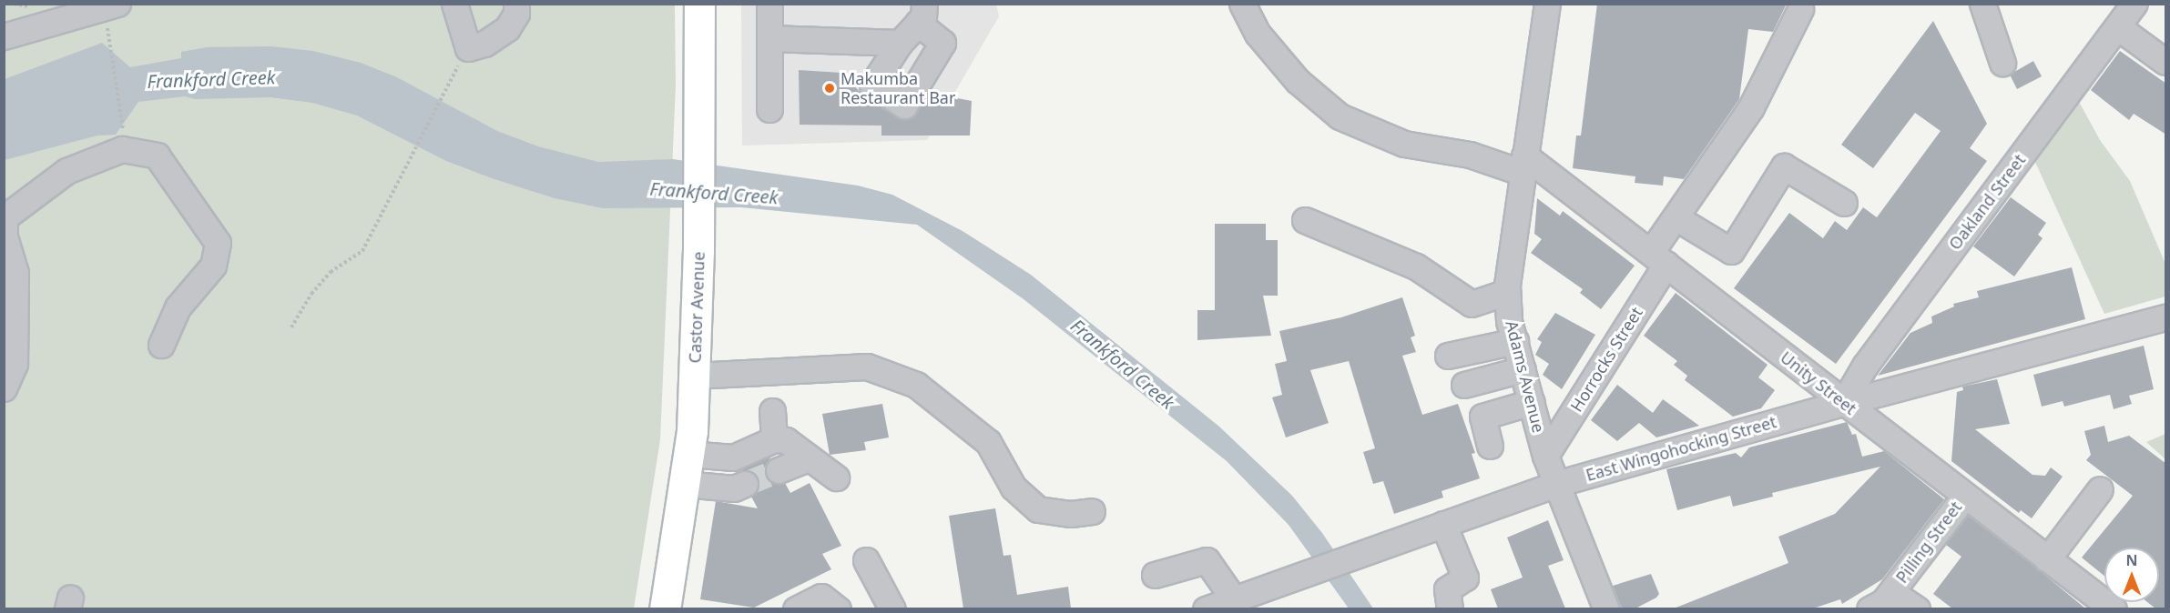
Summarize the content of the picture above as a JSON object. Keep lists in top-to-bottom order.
{
  "streets": {
    "main road": ["Castor Avenue"],
    "street": [
      "Oakland Street",
      "Horrocks Street",
      "Adams Avenue",
      "Unity Street",
      "East Wingohocking Street",
      "Pilling Street"
    ]
  },
  "crossings": [
    ["Oakland Street", "Unity Street"],
    ["Oakland Street", "East Wingohocking Street"],
    ["Horrocks Street", "Adams Avenue"],
    ["Horrocks Street", "Unity Street"],
    ["Adams Avenue", "Unity Street"],
    ["Adams Avenue", "East Wingohocking Street"],
    ["Unity Street", "East Wingohocking Street"],
    ["Unity Street", "Pilling Street"]
  ],
  "water": ["Frankford Creek"],
  "places": ["Makumba Restaurant Bar"],
  "north": "top"
}
